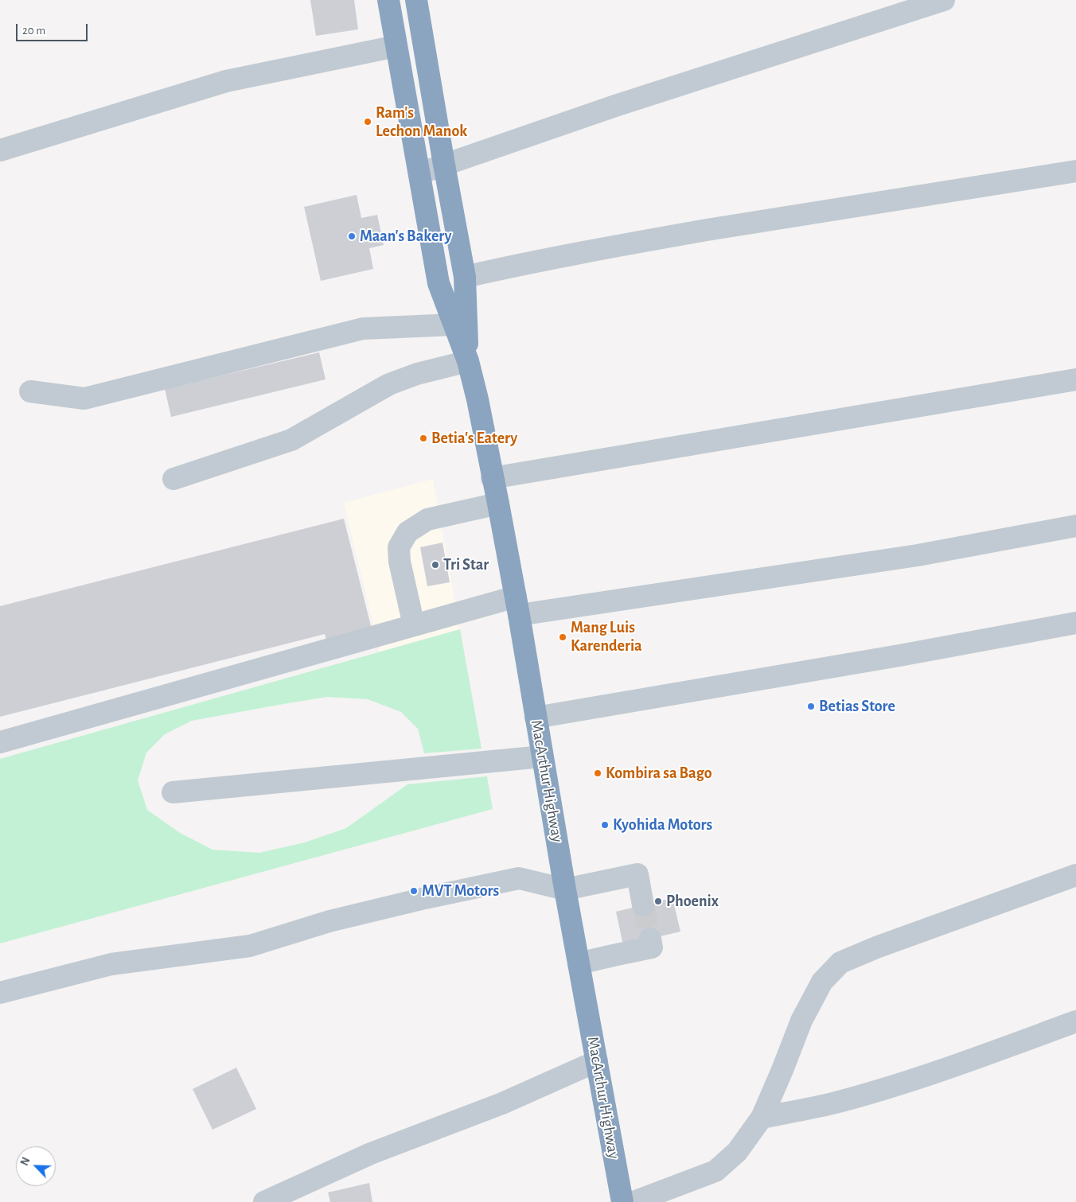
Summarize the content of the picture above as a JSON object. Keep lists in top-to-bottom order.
{
  "streets": {
    "highway": ["MacArthur Highway"]
  },
  "places": [
    "Ram's Lechon Manok",
    "Maan's Bakery",
    "Betia's Eatery",
    "Tri Star",
    "Mang Luis Karenderia",
    "Betias Store",
    "Kombira sa Bago",
    "Kyohida Motors",
    "MVT Motors",
    "Phoenix"
  ],
  "scale_bar": "20 m",
  "north": "top left"
}
